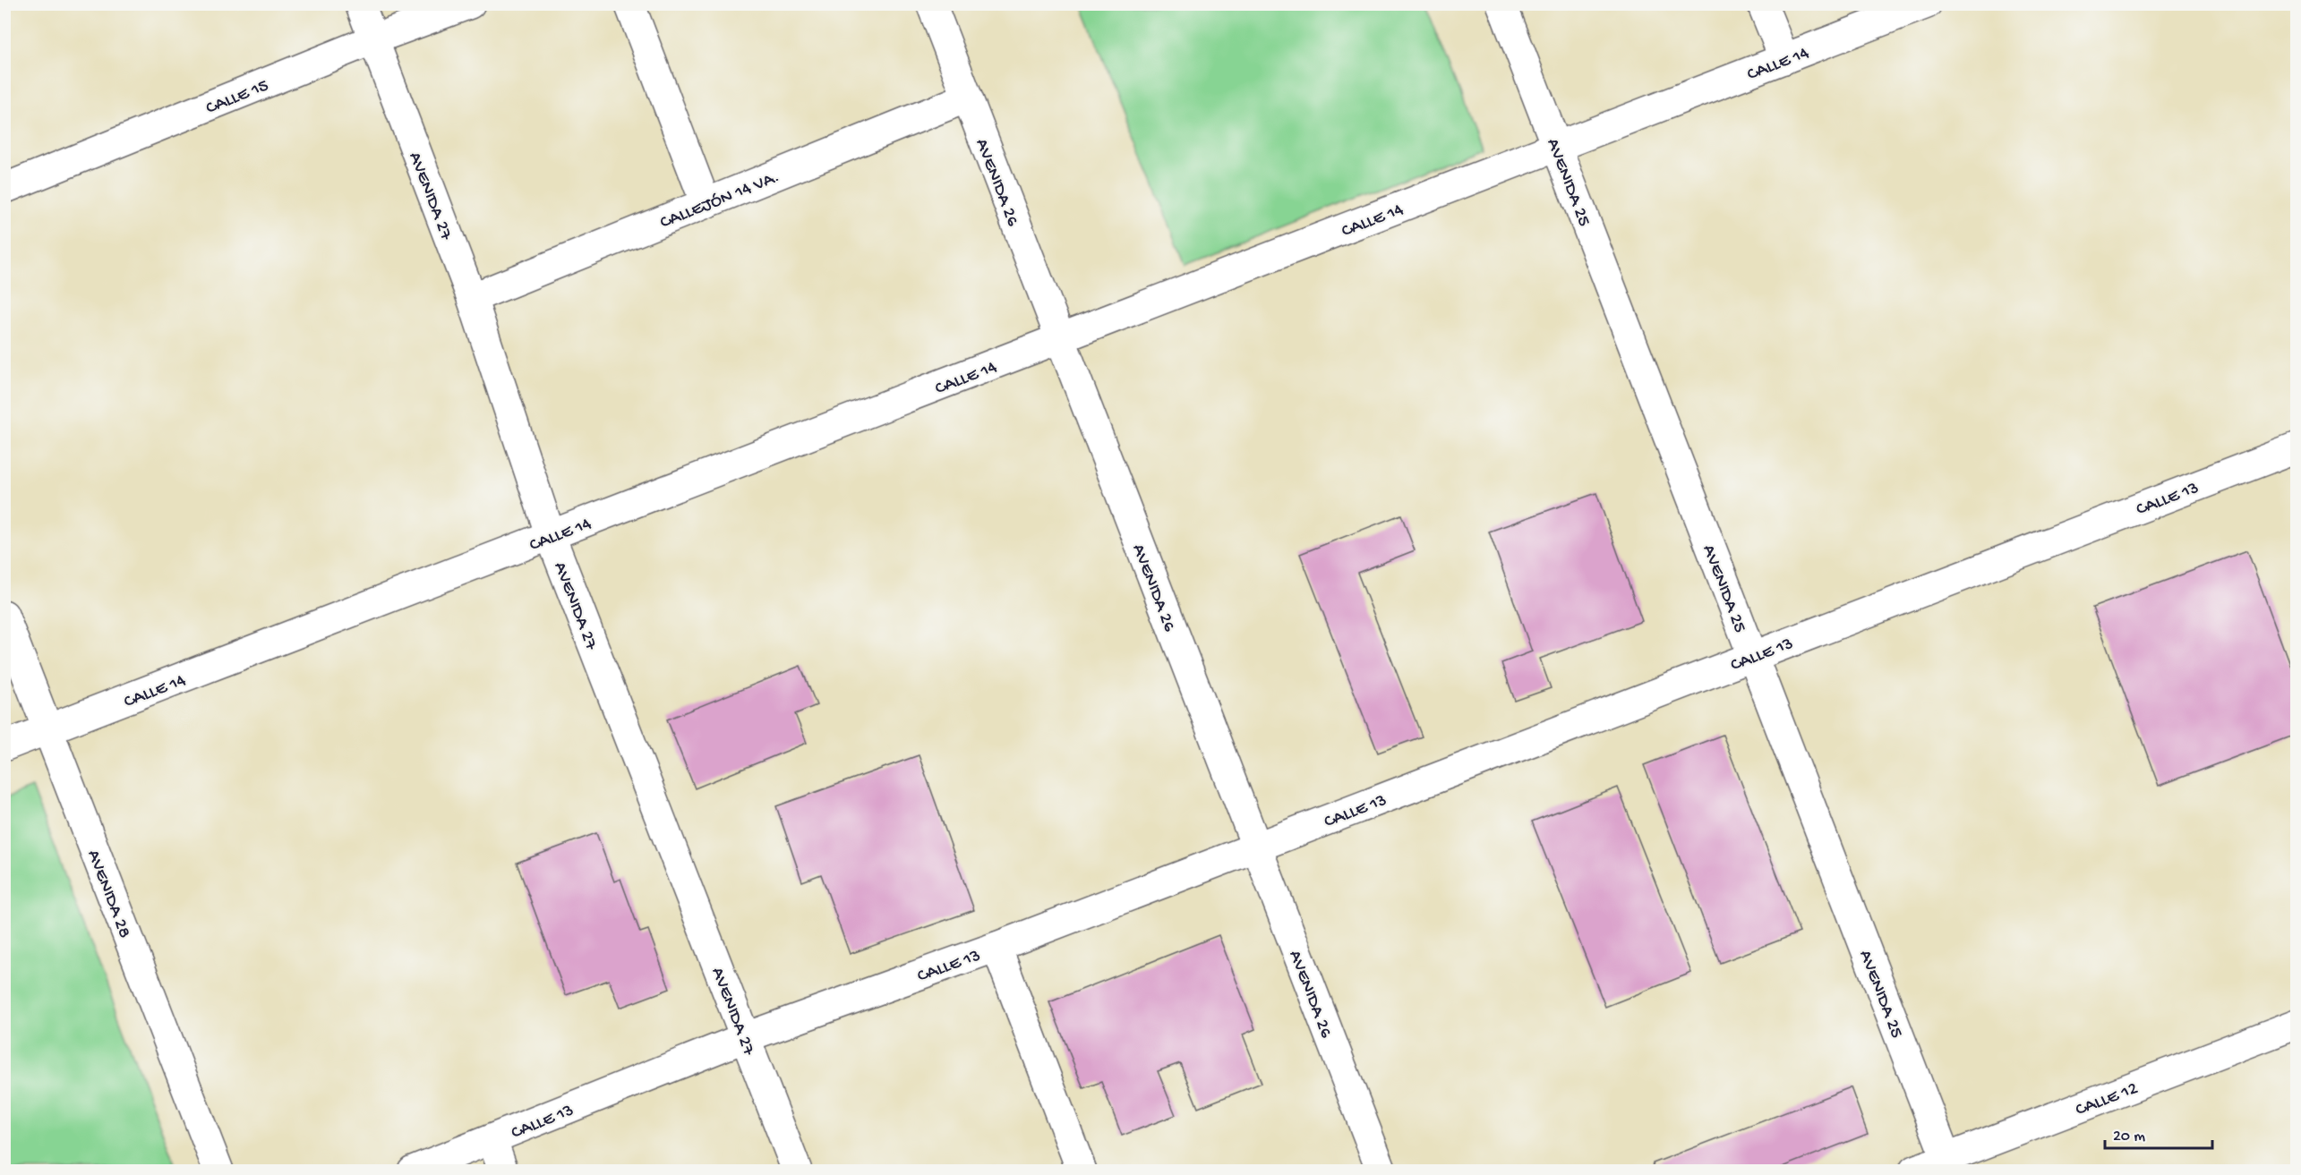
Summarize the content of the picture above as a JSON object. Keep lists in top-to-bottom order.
{
  "streets": {
    "street": [
      "CALLE 14",
      "CALLE 15",
      "AVENIDA 26",
      "AVENIDA 25",
      "AVENIDA 27",
      "CALLEJÓN 14 VA.",
      "CALLE 13",
      "AVENIDA 28",
      "CALLE 12"
    ]
  },
  "crossings": [
    ["CALLE 14", "AVENIDA 26"],
    ["CALLE 14", "AVENIDA 25"],
    ["CALLE 14", "AVENIDA 27"],
    ["CALLE 14", "AVENIDA 28"],
    ["CALLE 15", "AVENIDA 27"],
    ["AVENIDA 26", "CALLEJÓN 14 VA."],
    ["AVENIDA 26", "CALLE 13"],
    ["AVENIDA 25", "CALLE 13"],
    ["AVENIDA 25", "CALLE 12"],
    ["AVENIDA 27", "CALLEJÓN 14 VA."],
    ["AVENIDA 27", "CALLE 13"]
  ],
  "scale_bar": "20 m"
}
